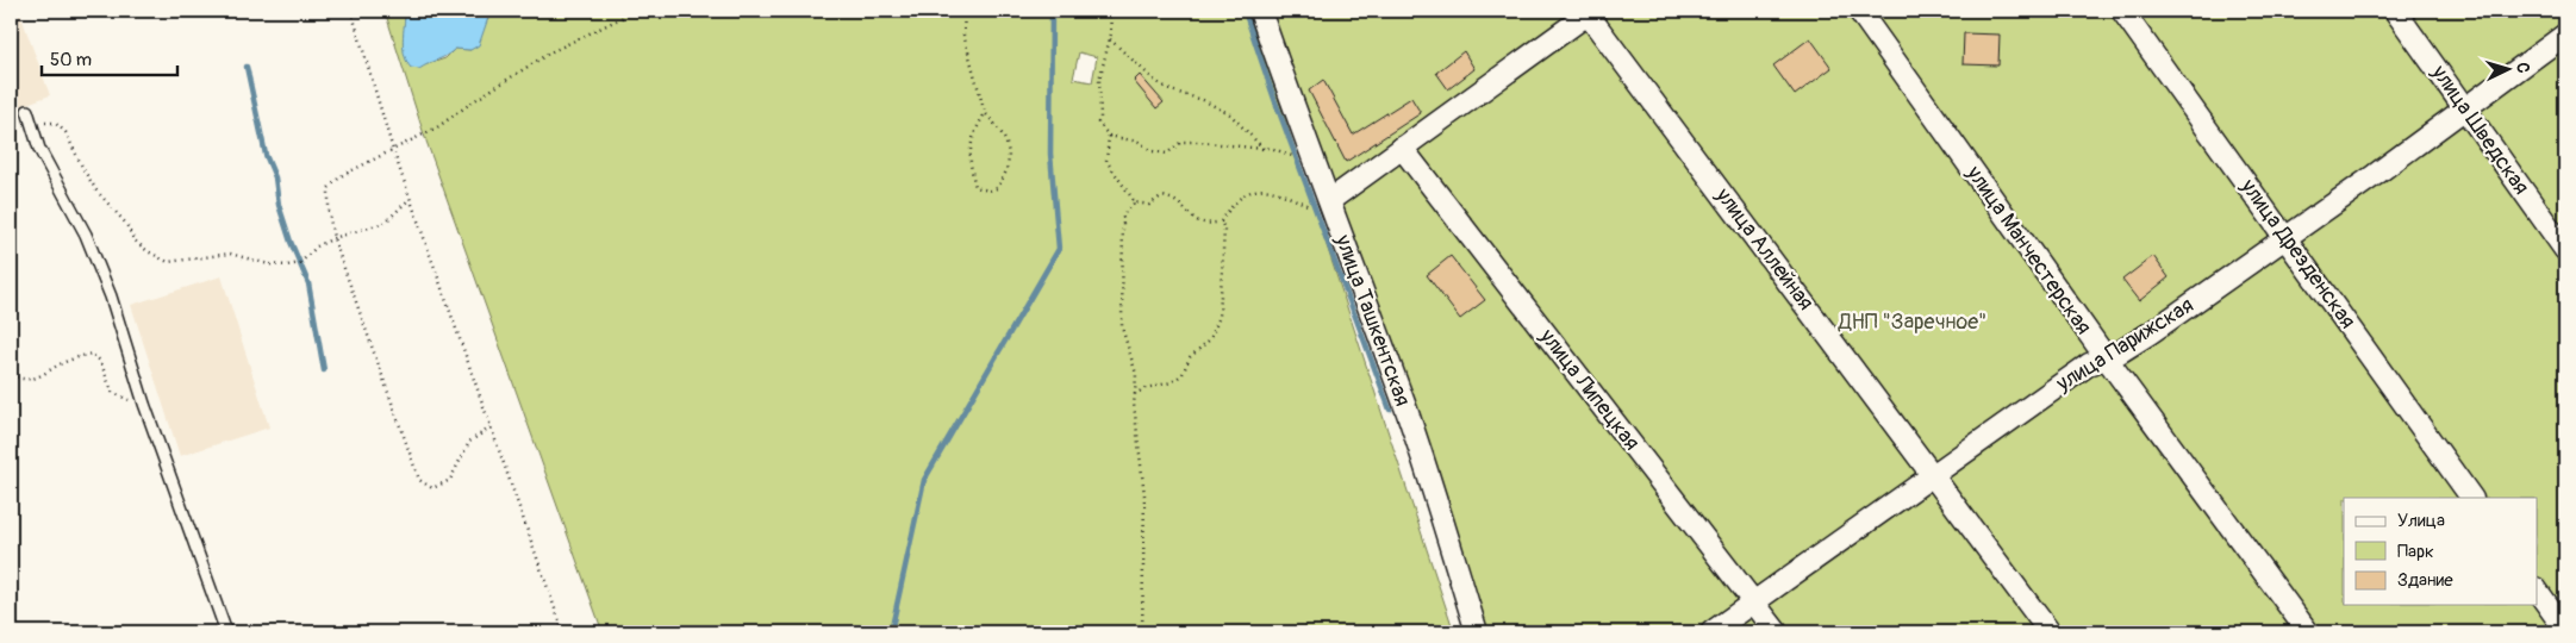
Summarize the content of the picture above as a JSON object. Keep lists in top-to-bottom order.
{
  "streets": {
    "street": [
      "улица Шведская",
      "улица Аллейная",
      "улица Манчестерская",
      "улица Дрезденская",
      "улица Ташкентская",
      "улица Парижская",
      "улица Липецкая"
    ]
  },
  "crossings": [
    ["улица Шведская", "улица Парижская"],
    ["улица Аллейная", "улица Парижская"],
    ["улица Манчестерская", "улица Парижская"],
    ["улица Дрезденская", "улица Парижская"],
    ["улица Парижская", "улица Липецкая"]
  ],
  "parks": ["ДНП \"Заречное\""],
  "legend": ["Улица", "Парк", "Здание"],
  "scale_bar": "50 m",
  "north": "right"
}
